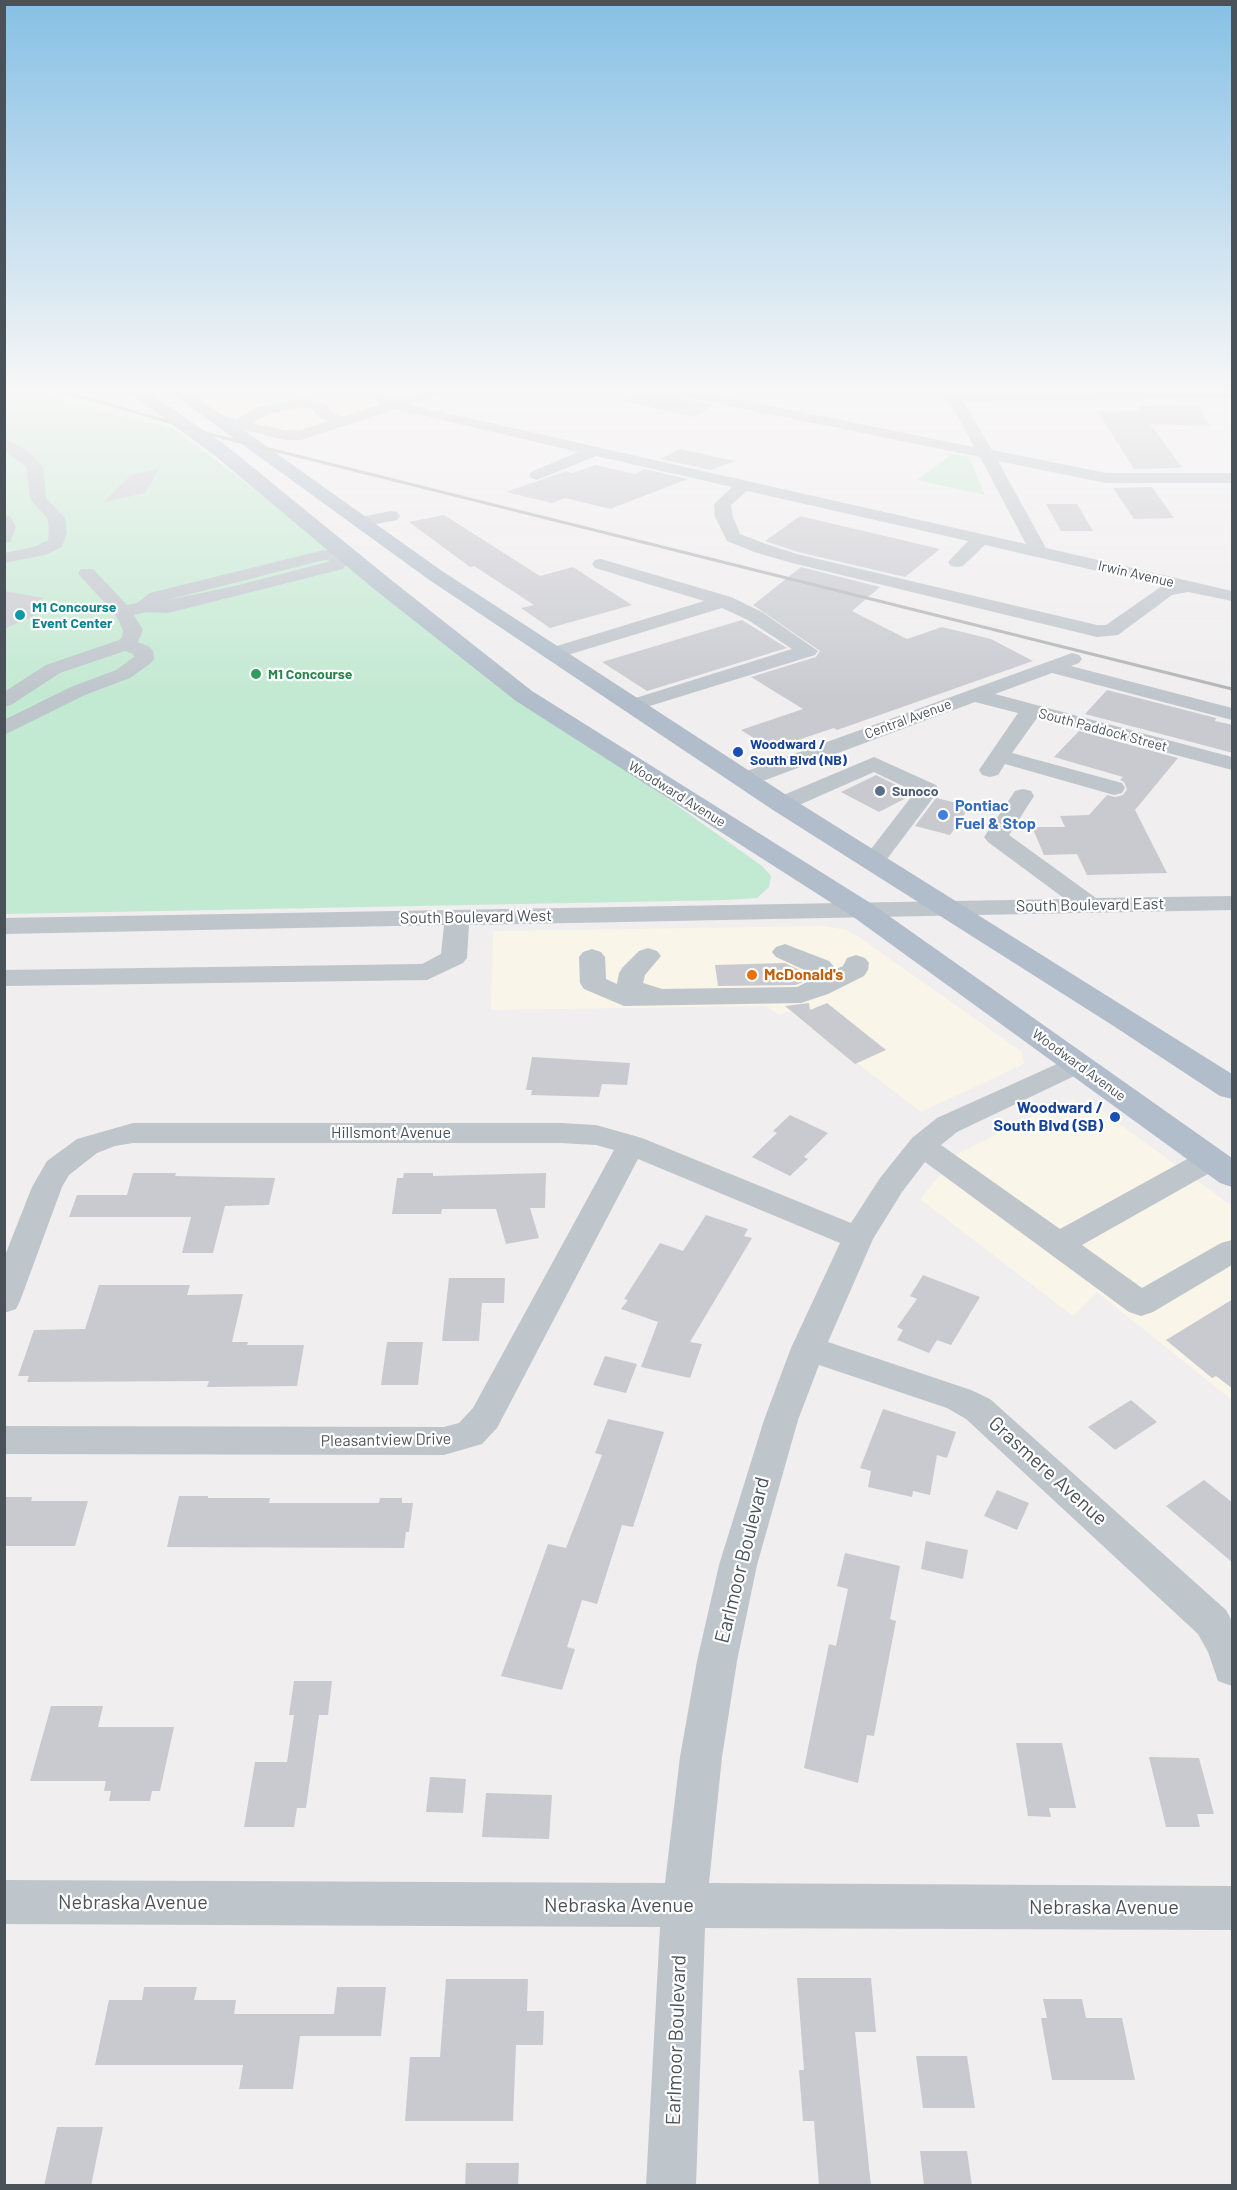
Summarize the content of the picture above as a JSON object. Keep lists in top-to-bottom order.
{
  "streets": {
    "main road": ["Woodward Avenue"],
    "street": [
      "Irwin Avenue",
      "Central Avenue",
      "South Paddock Street",
      "South Boulevard East",
      "South Boulevard West",
      "Hillsmont Avenue",
      "Pleasantview Drive",
      "Grasmere Avenue",
      "Earlmoor Boulevard",
      "Nebraska Avenue"
    ]
  },
  "crossings": [
    ["Central Avenue", "South Paddock Street"],
    ["Woodward Avenue", "South Boulevard West"],
    ["Woodward Avenue", "Earlmoor Boulevard"],
    ["South Boulevard East", "South Boulevard West"],
    ["Hillsmont Avenue", "Pleasantview Drive"],
    ["Hillsmont Avenue", "Earlmoor Boulevard"],
    ["Grasmere Avenue", "Earlmoor Boulevard"],
    ["Earlmoor Boulevard", "Nebraska Avenue"]
  ],
  "places": [
    "M1 Concourse Event Center",
    "M1 Concourse",
    "Woodward / South Blvd (NB)",
    "Sunoco",
    "Pontiac Fuel & Stop",
    "McDonald's",
    "Woodward / South Blvd (SB)"
  ]
}
